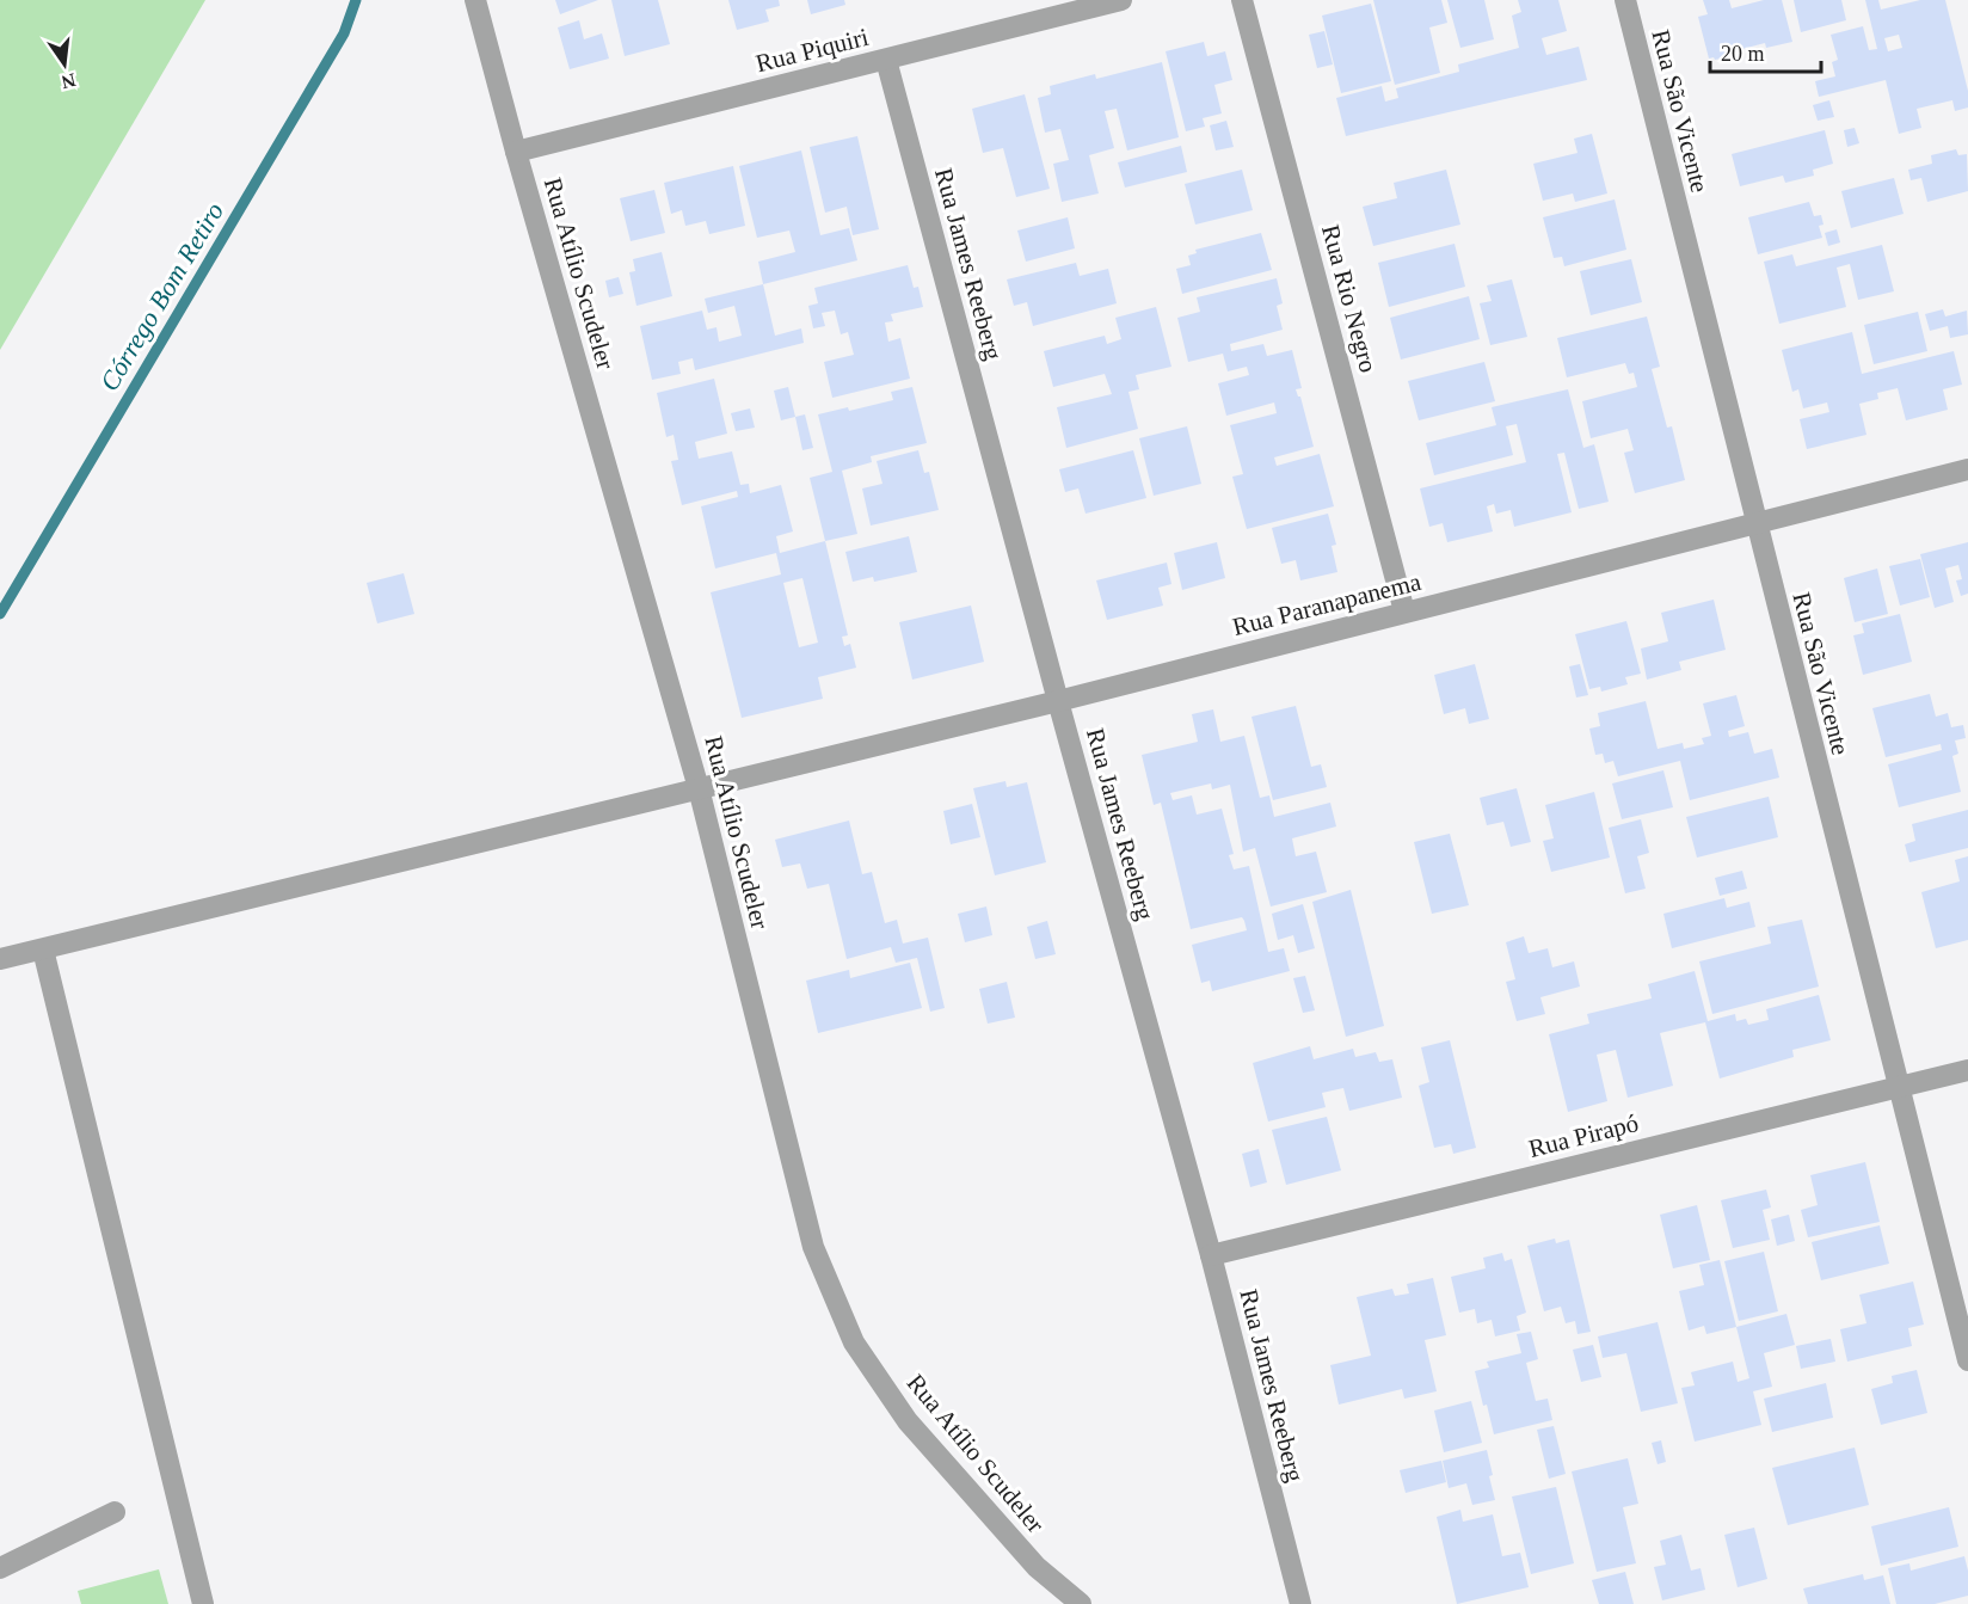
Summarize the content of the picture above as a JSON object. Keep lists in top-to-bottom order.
{
  "streets": {
    "street": [
      "Rua Piquiri",
      "Rua São Vicente",
      "Rua James Reeberg",
      "Rua Atílio Scudeler",
      "Rua Rio Negro",
      "Rua Paranapanema",
      "Rua Pirapó"
    ]
  },
  "crossings": [
    ["Rua Piquiri", "Rua James Reeberg"],
    ["Rua Piquiri", "Rua Atílio Scudeler"],
    ["Rua São Vicente", "Rua Paranapanema"],
    ["Rua São Vicente", "Rua Pirapó"],
    ["Rua James Reeberg", "Rua Paranapanema"],
    ["Rua James Reeberg", "Rua Pirapó"],
    ["Rua Atílio Scudeler", "Rua Paranapanema"],
    ["Rua Rio Negro", "Rua Paranapanema"]
  ],
  "water": ["Córrego Bom Retiro"],
  "scale_bar": "20 m",
  "north": "bottom"
}
